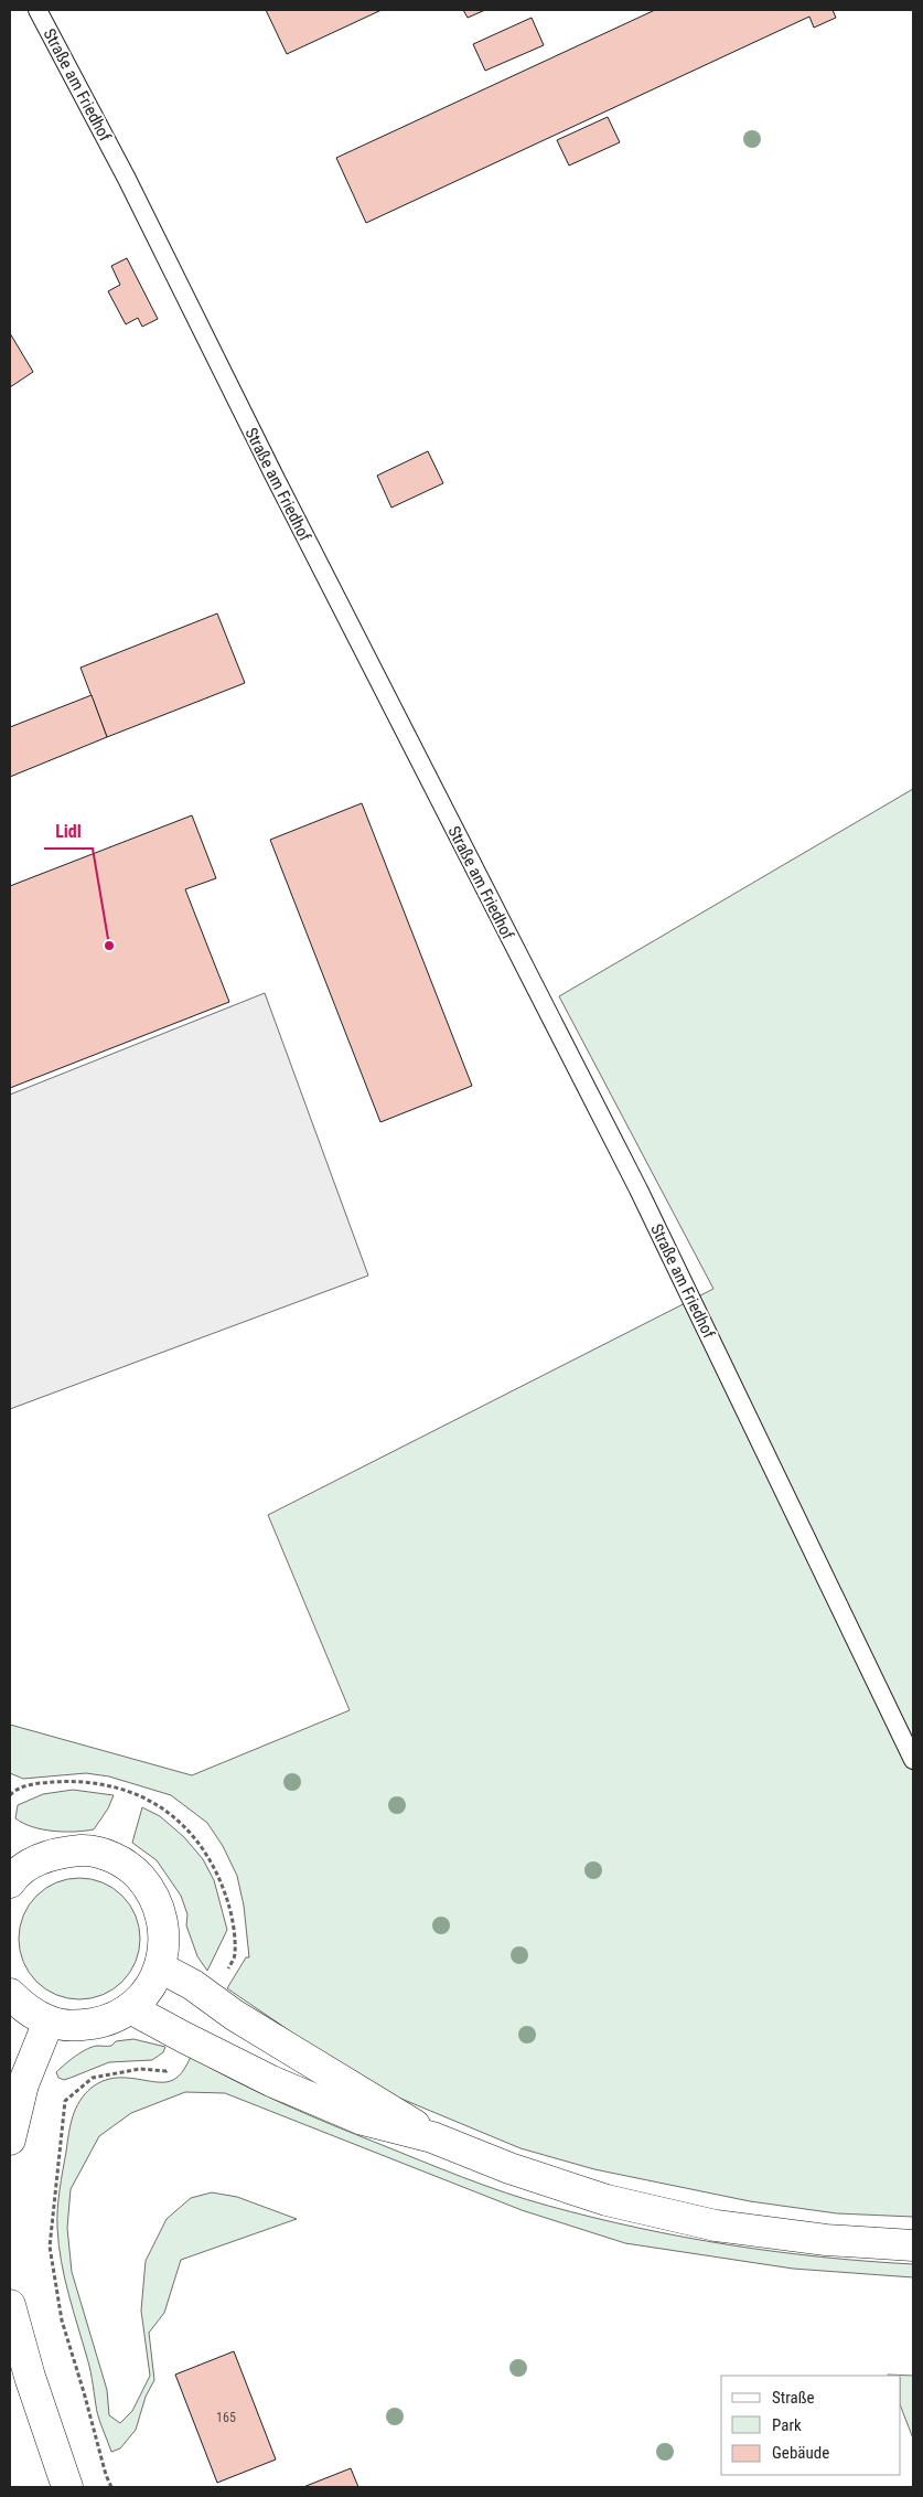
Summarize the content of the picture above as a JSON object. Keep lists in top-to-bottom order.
{
  "streets": {
    "lane": ["Straße am Friedhof"]
  },
  "places": ["Lidl"],
  "house_numbers": ["165"],
  "legend": ["Straße", "Park", "Gebäude"]
}
